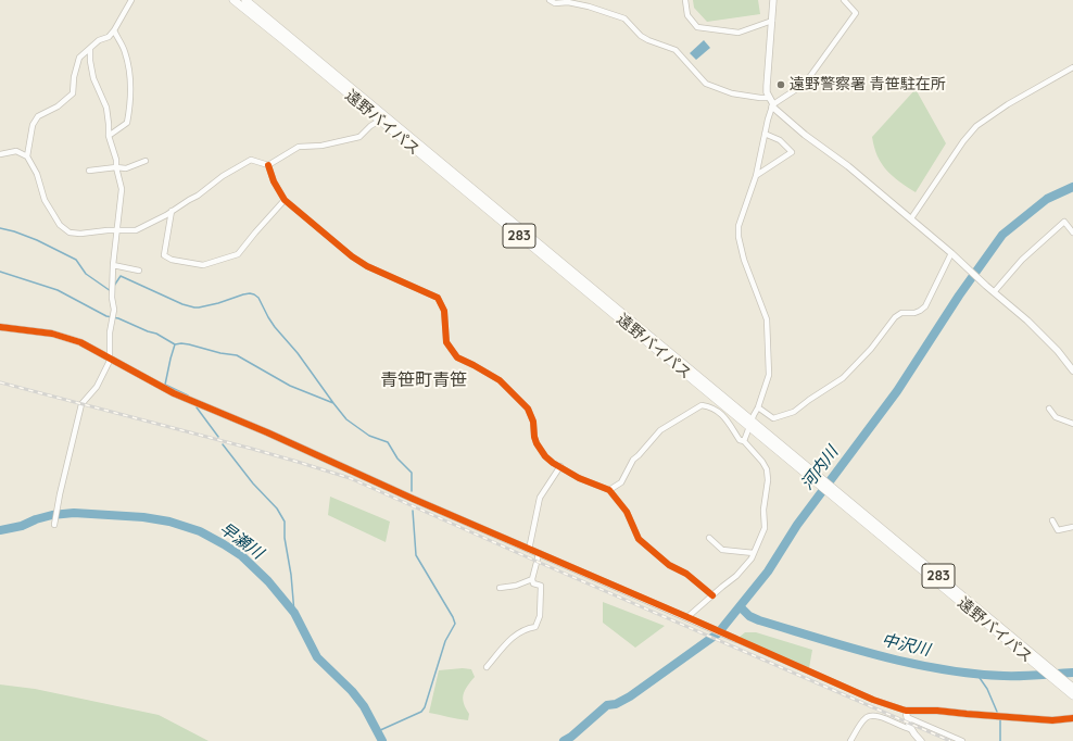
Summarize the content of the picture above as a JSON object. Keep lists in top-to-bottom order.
{
  "streets": {
    "highway": ["遠野バイパス", "283"]
  },
  "districts": ["青笹町青笹"],
  "water": ["河内川", "早瀬川", "中沢川"],
  "places": ["遠野警察署 青笹駐在所"]
}
